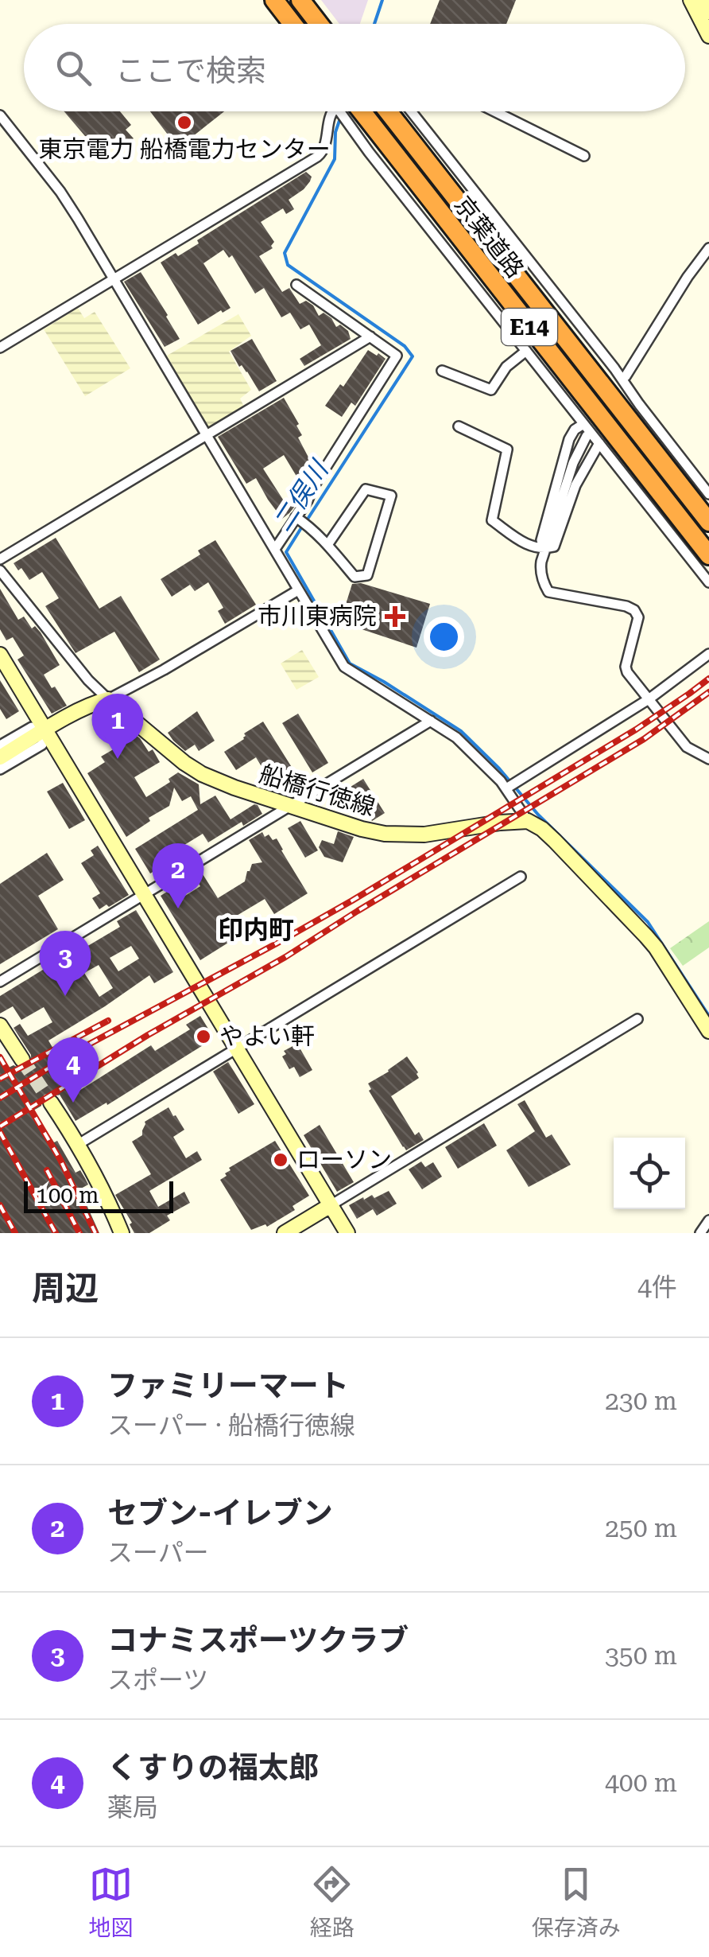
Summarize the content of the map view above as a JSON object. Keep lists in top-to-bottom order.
{
  "streets": {
    "highway": ["京葉道路", "E14"],
    "street": ["船橋行徳線"]
  },
  "districts": ["印内町"],
  "water": ["二俣川"],
  "places": {
    "other": ["東京電力 船橋電力センター", "やよい軒", "ローソン"],
    "health": ["市川東病院"]
  },
  "scale_bar": "100 m",
  "page": {
    "search": "ここで検索",
    "pins": [
      "1",
      "2",
      "3",
      "4"
    ],
    "scale": "100 m",
    "heading": ["周辺", "4件"],
    "list": [
      {
        "mark": "1",
        "name": "ファミリーマート",
        "note": "スーパー · 船橋行徳線",
        "value": "230 m"
      },
      {
        "mark": "2",
        "name": "セブン-イレブン",
        "note": "スーパー",
        "value": "250 m"
      },
      {
        "mark": "3",
        "name": "コナミスポーツクラブ",
        "note": "スポーツ",
        "value": "350 m"
      },
      {
        "mark": "4",
        "name": "くすりの福太郎",
        "note": "薬局",
        "value": "400 m"
      }
    ],
    "nav": ["地図", "経路", "保存済み"]
  }
}
